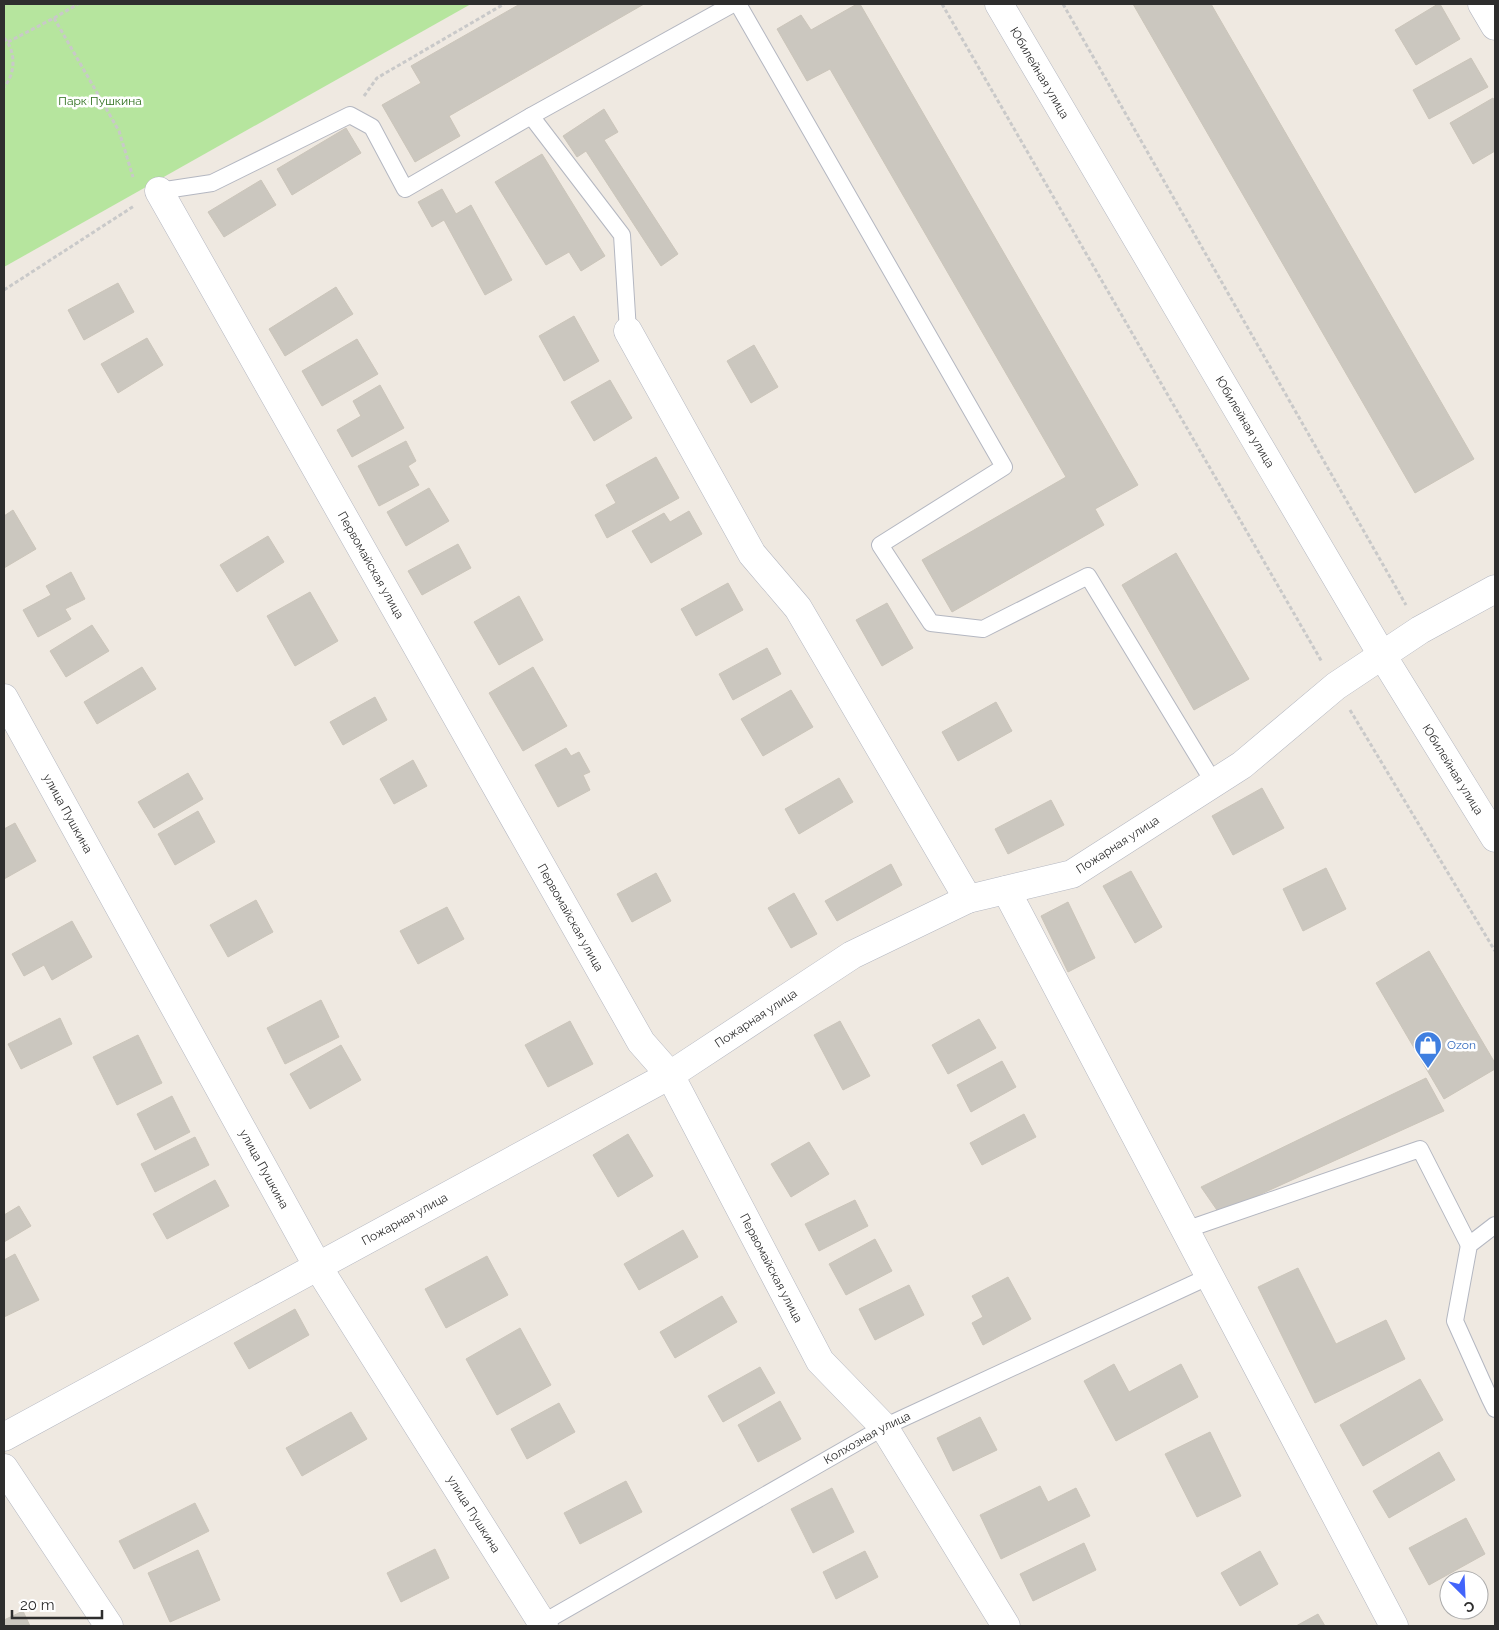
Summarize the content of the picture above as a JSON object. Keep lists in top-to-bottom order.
{
  "streets": {
    "street": [
      "Юбилейная улица",
      "Первомайская улица",
      "улица Пушкина",
      "Пожарная улица"
    ],
    "lane": ["Колхозная улица"]
  },
  "crossings": [
    ["Юбилейная улица", "Пожарная улица"],
    ["Первомайская улица", "Пожарная улица"],
    ["Первомайская улица", "Колхозная улица"],
    ["улица Пушкина", "Пожарная улица"],
    ["улица Пушкина", "Колхозная улица"]
  ],
  "parks": ["Парк Пушкина"],
  "places": {
    "shop": ["Ozon"]
  },
  "scale_bar": "20 m",
  "north": "bottom right"
}
